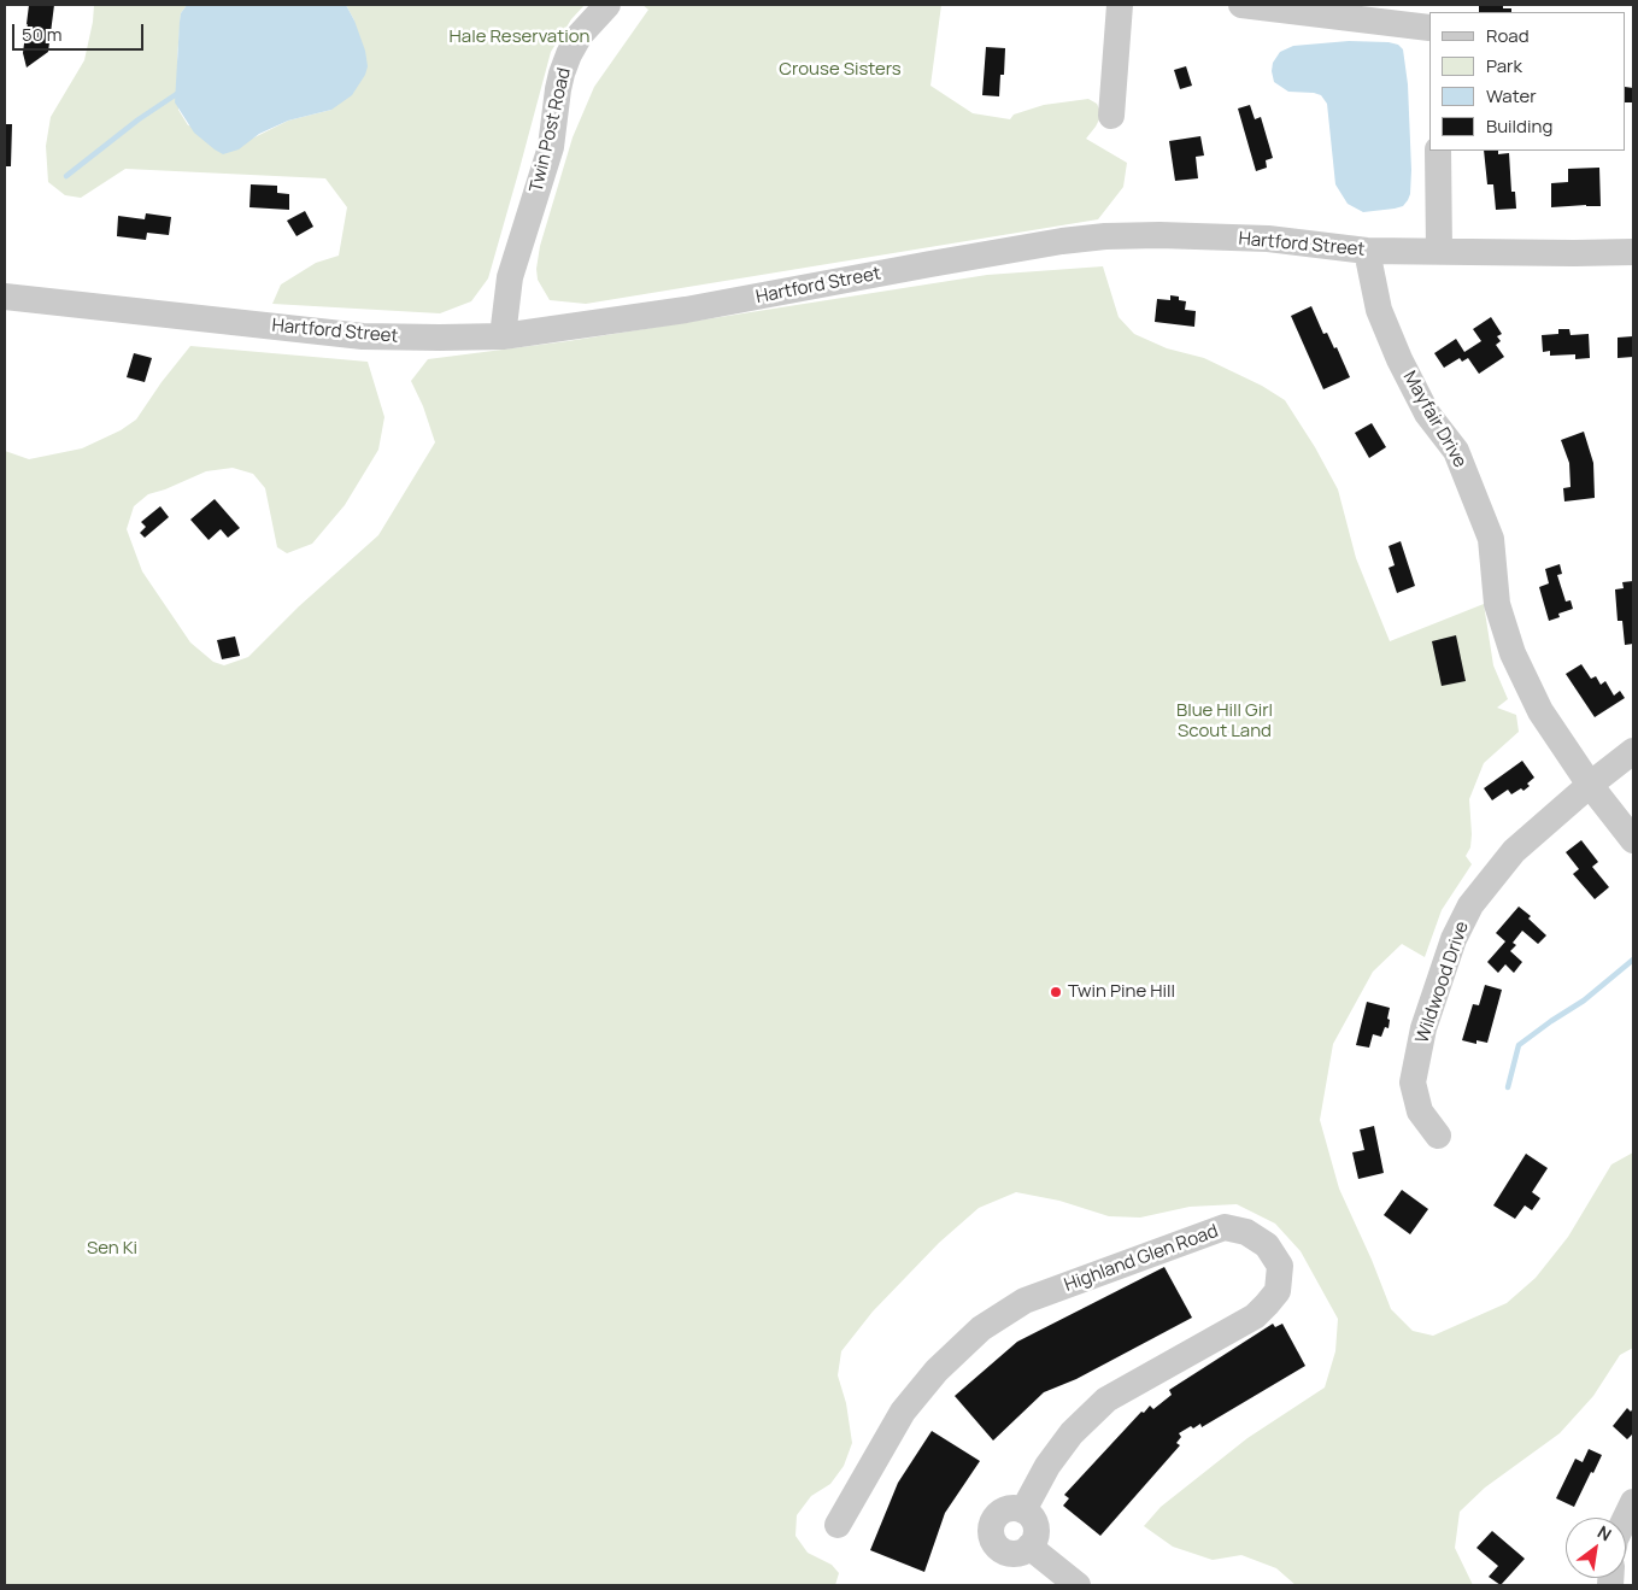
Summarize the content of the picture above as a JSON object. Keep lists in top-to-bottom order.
{
  "streets": {
    "street": [
      "Twin Post Road",
      "Hartford Street",
      "Mayfair Drive",
      "Wildwood Drive",
      "Highland Glen Road"
    ]
  },
  "crossings": [
    ["Twin Post Road", "Hartford Street"],
    ["Hartford Street", "Mayfair Drive"],
    ["Mayfair Drive", "Wildwood Drive"]
  ],
  "parks": [
    "Hale Reservation",
    "Crouse Sisters",
    "Blue Hill Girl Scout Land",
    "Sen Ki"
  ],
  "places": ["Twin Pine Hill"],
  "legend": [
    "Road",
    "Park",
    "Water",
    "Building"
  ],
  "scale_bar": "50 m",
  "north": "top right"
}
